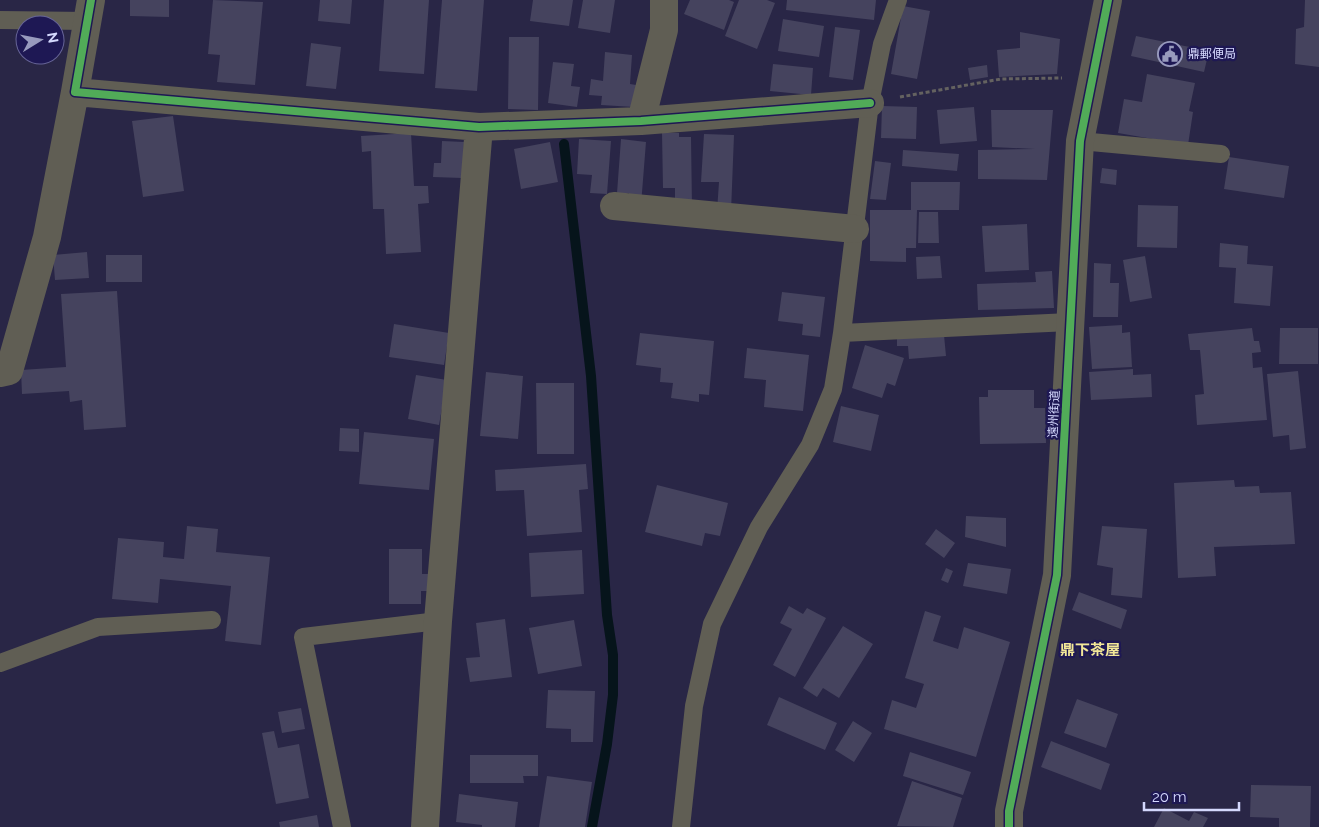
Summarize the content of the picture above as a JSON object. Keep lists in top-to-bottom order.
{
  "streets": {
    "street": ["遠州街道"]
  },
  "districts": ["鼎下茶屋"],
  "places": {
    "public building": ["鼎郵便局"]
  },
  "scale_bar": "20 m",
  "north": "right"
}
